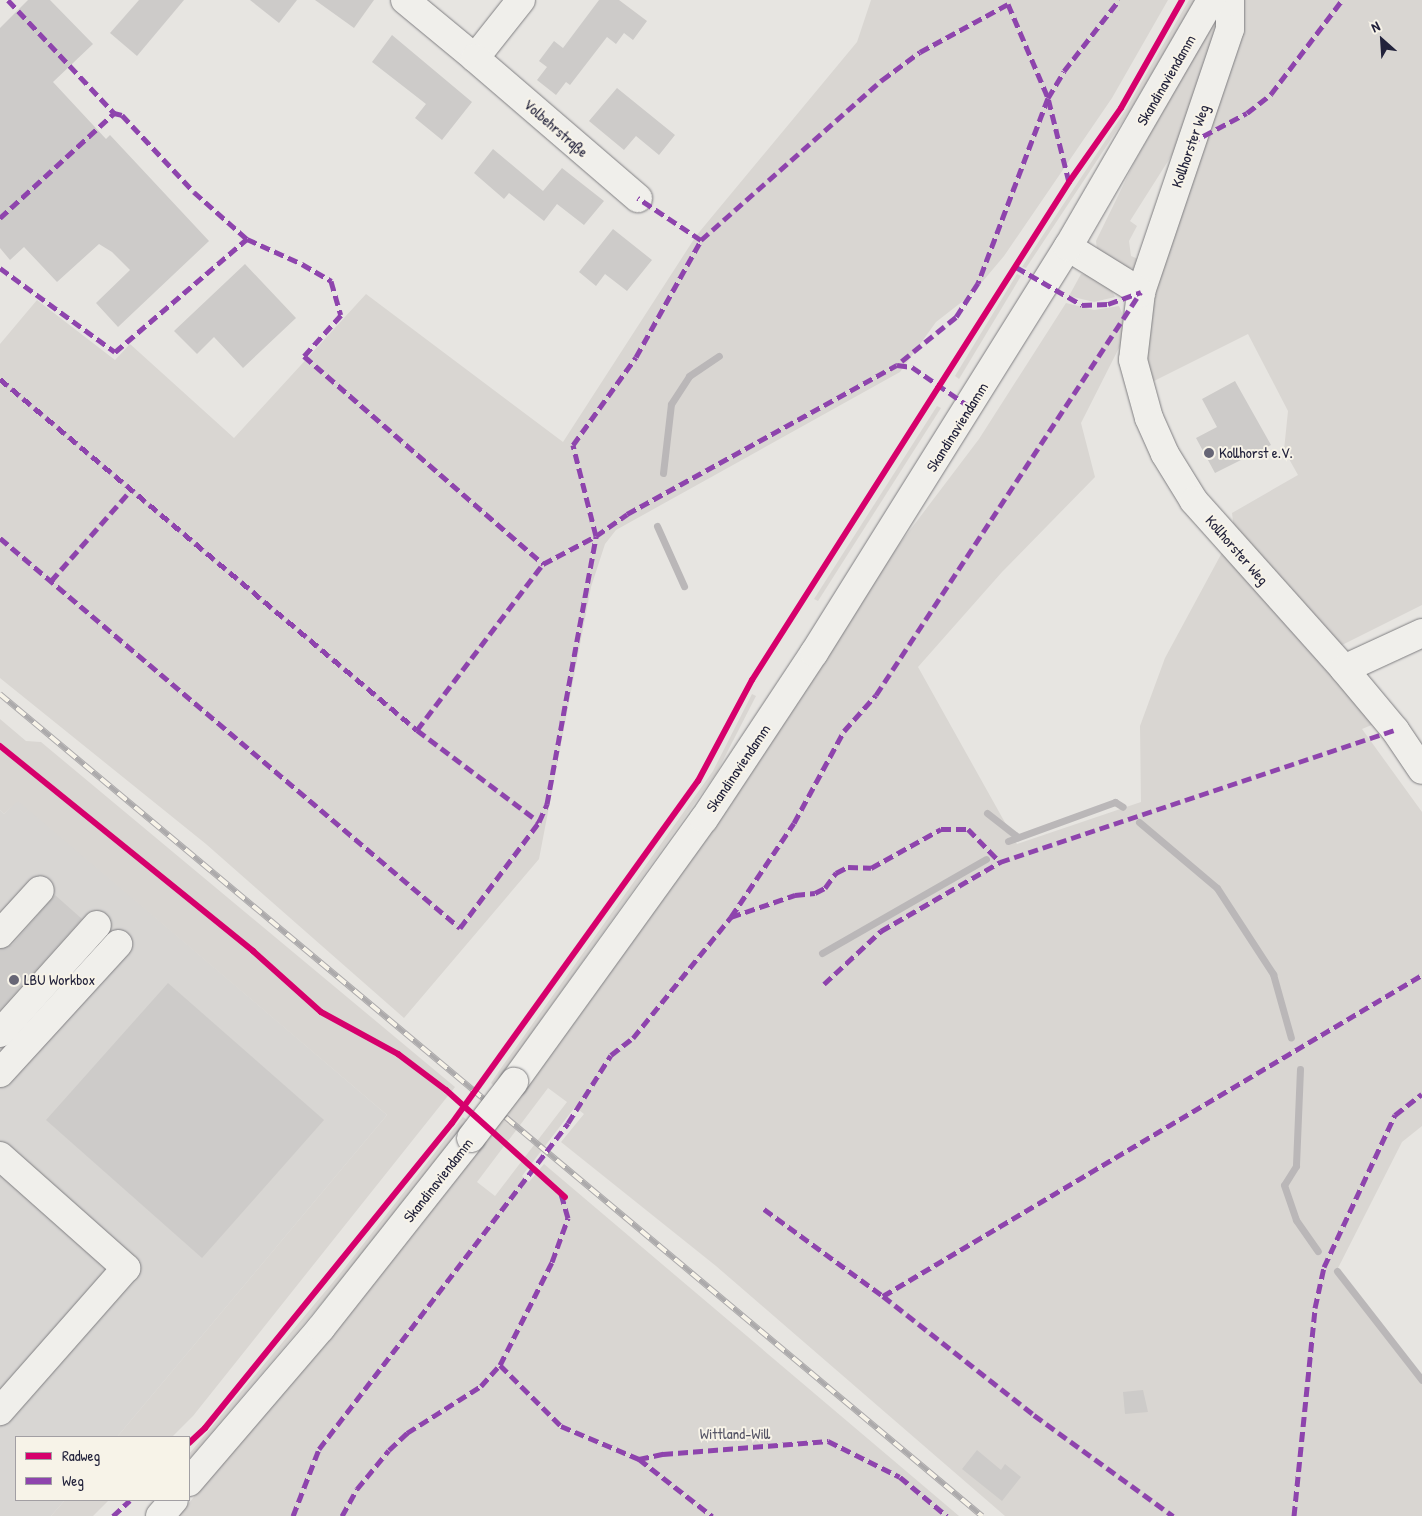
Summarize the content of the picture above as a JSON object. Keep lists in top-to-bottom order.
{
  "streets": {
    "main road": ["Skandinaviendamm", "Volbehrstraße", "Kollhorster Weg"]
  },
  "parks": ["Wittland-Will"],
  "places": ["Kollhorst e.V.", "LBU Workbox"],
  "legend": ["Radweg", "Weg"],
  "north": "top left"
}
